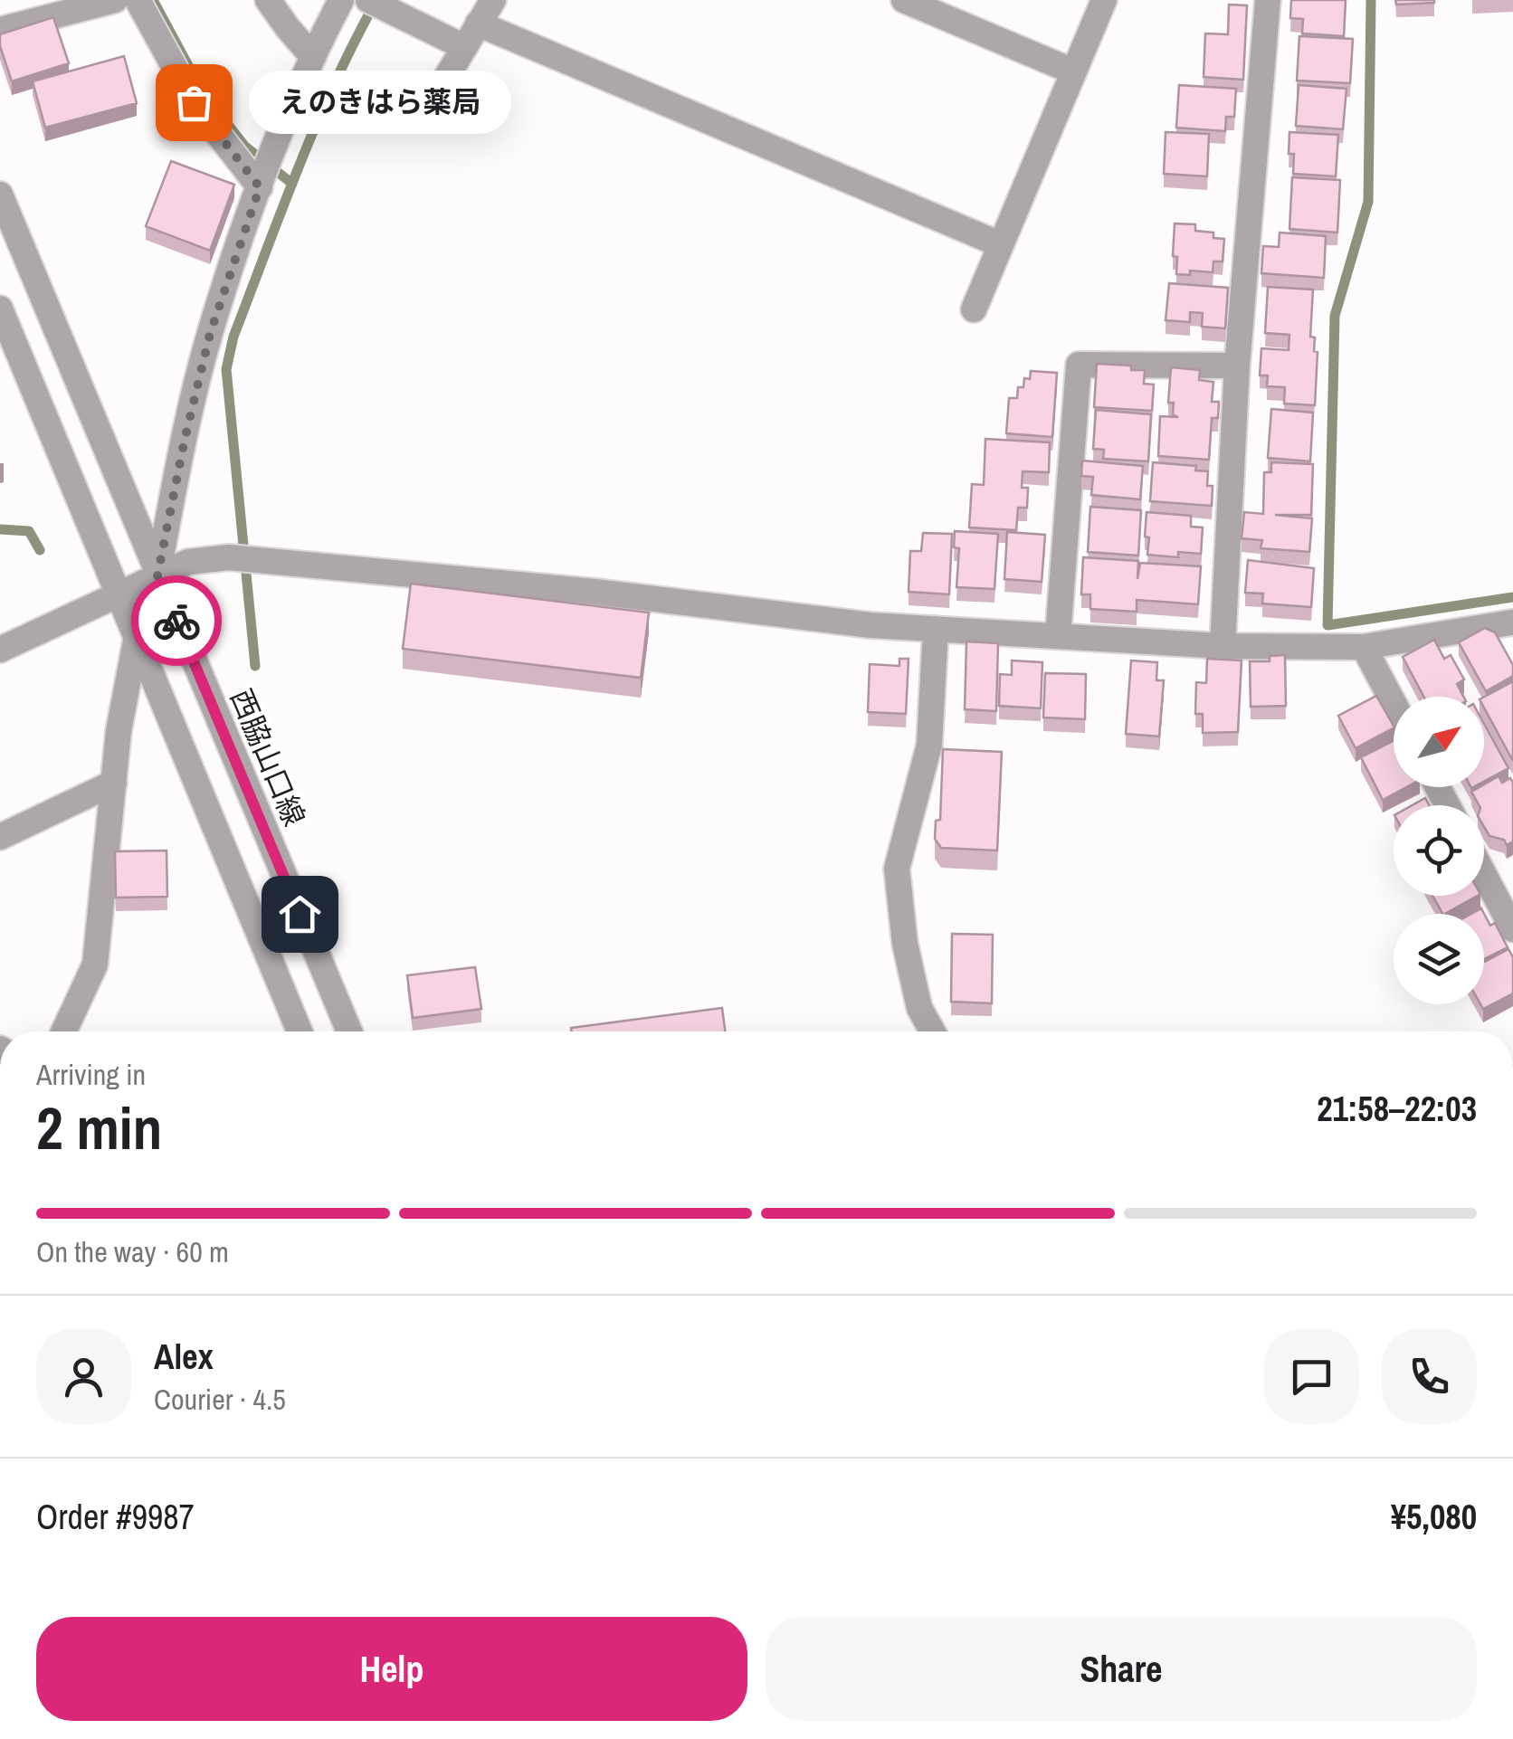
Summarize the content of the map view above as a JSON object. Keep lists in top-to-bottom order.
{
  "streets": {
    "street": ["西脇山口線"]
  },
  "places": ["えのきはら薬局"],
  "north": "top right",
  "page": {
    "bubble": "えのきはら薬局",
    "heading": ["2 min", "Arriving in", "21:58–22:03"],
    "panel": [
      "Alex",
      "Courier · 4.5",
      "Order #9987",
      "¥5,080"
    ],
    "bar": "On the way · 60 m",
    "buttons": ["Help", "Share"]
  }
}
